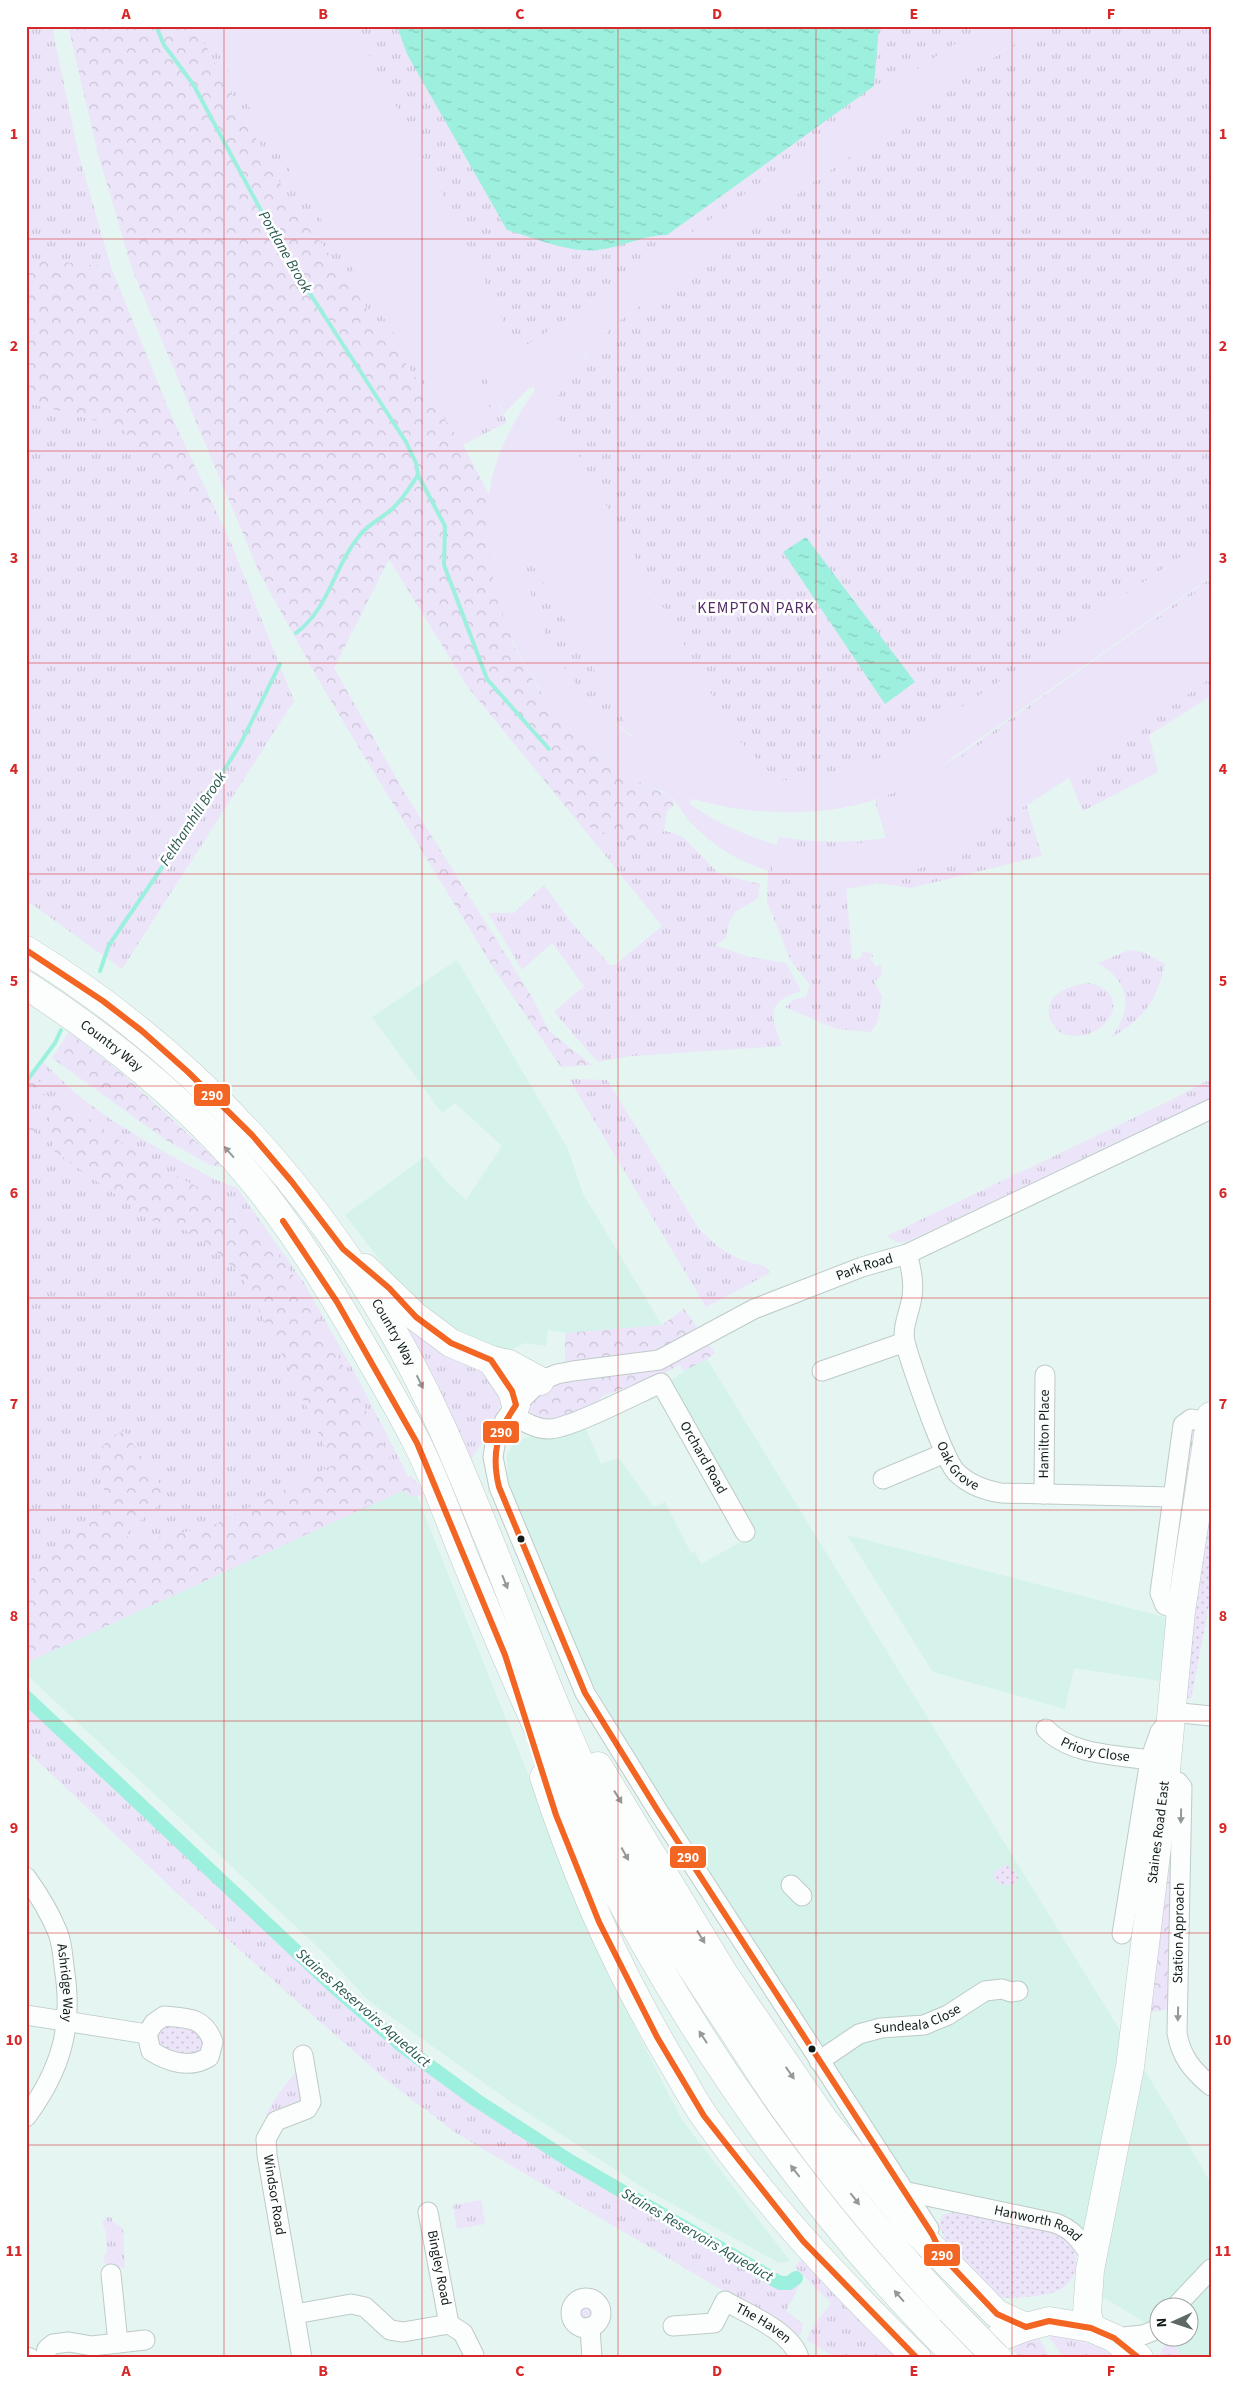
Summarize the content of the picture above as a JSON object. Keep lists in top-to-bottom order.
{
  "streets": {
    "highway": ["Country Way", "Staines Road East"],
    "street": [
      "Park Road",
      "Hamilton Place",
      "Orchard Road",
      "Oak Grove",
      "Priory Close",
      "Station Approach",
      "Ashridge Way",
      "Sundeala Close",
      "Windsor Road",
      "Hanworth Road",
      "Bingley Road",
      "The Haven"
    ]
  },
  "crossings": [
    ["Park Road", "Orchard Road"],
    ["Park Road", "Oak Grove"],
    ["Hamilton Place", "Oak Grove"],
    ["Oak Grove", "Staines Road East"],
    ["Priory Close", "Staines Road East"],
    ["Priory Close", "Station Approach"],
    ["Staines Road East", "Station Approach"],
    ["Staines Road East", "Hanworth Road"],
    ["Windsor Road", "Bingley Road"]
  ],
  "one_way": ["Station Approach"],
  "districts": ["KEMPTON PARK"],
  "water": ["Portlane Brook", "Felthamhill Brook", "Staines Reservoirs Aqueduct"],
  "lines": ["transit line 290"],
  "north": "left",
  "grid": {
    "columns": [
      "A",
      "B",
      "C",
      "D",
      "E",
      "F"
    ],
    "rows": [
      "1",
      "2",
      "3",
      "4",
      "5",
      "6",
      "7",
      "8",
      "9",
      "10",
      "11"
    ]
  }
}
